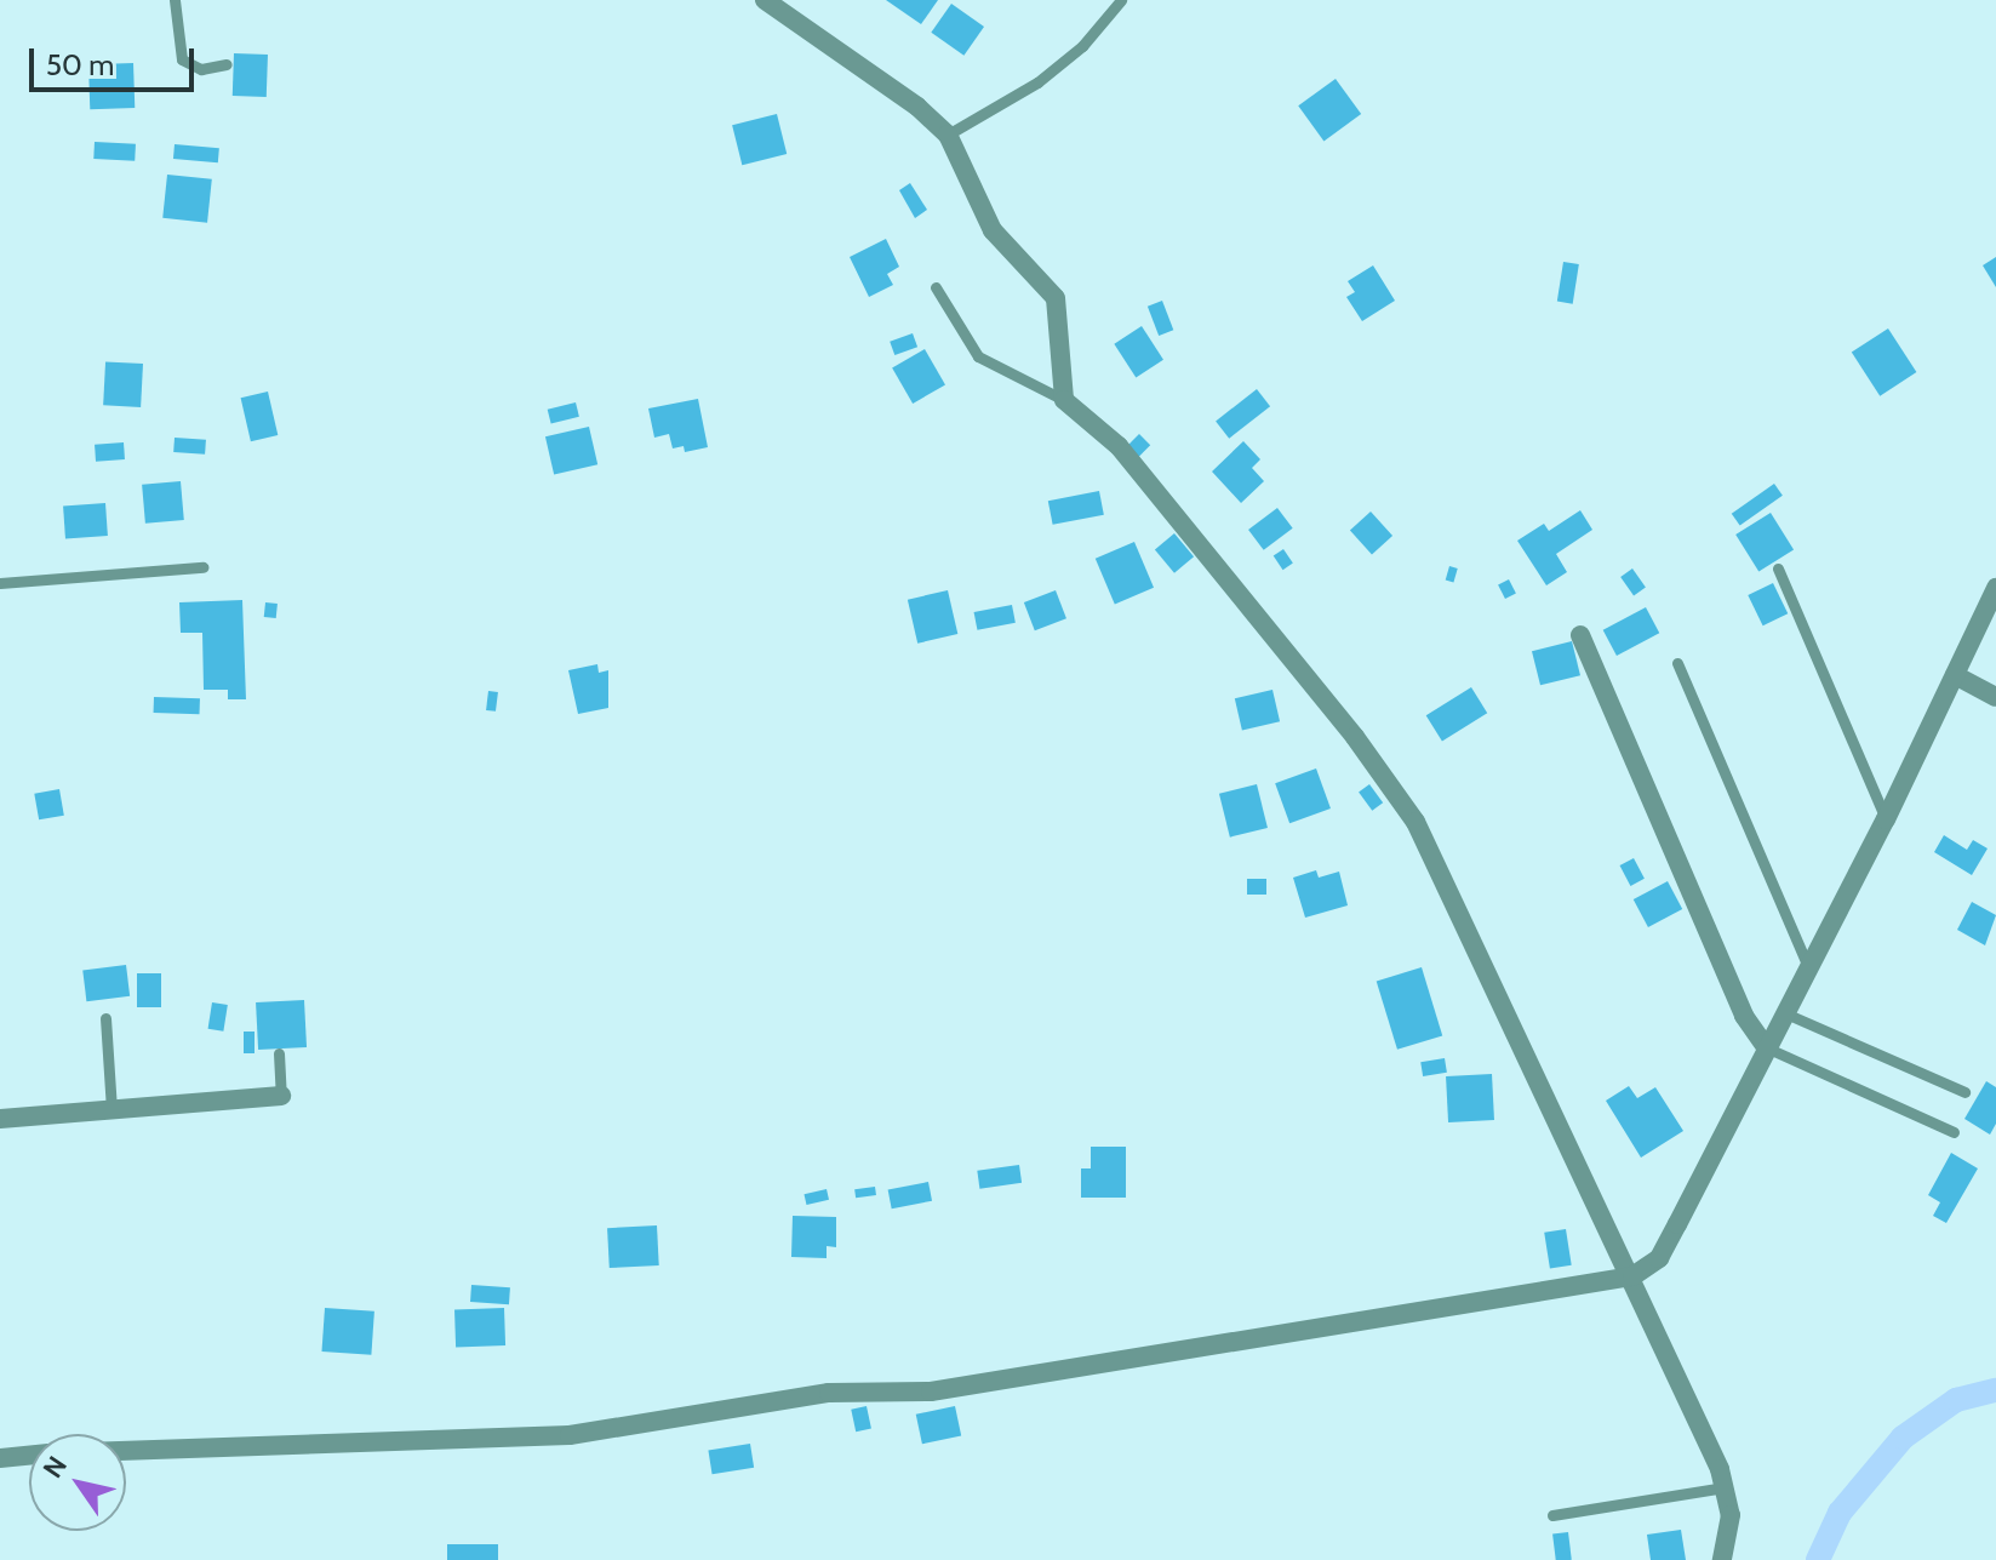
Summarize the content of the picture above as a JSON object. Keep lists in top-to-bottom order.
{
  "scale_bar": "50 m",
  "north": "top left"
}
